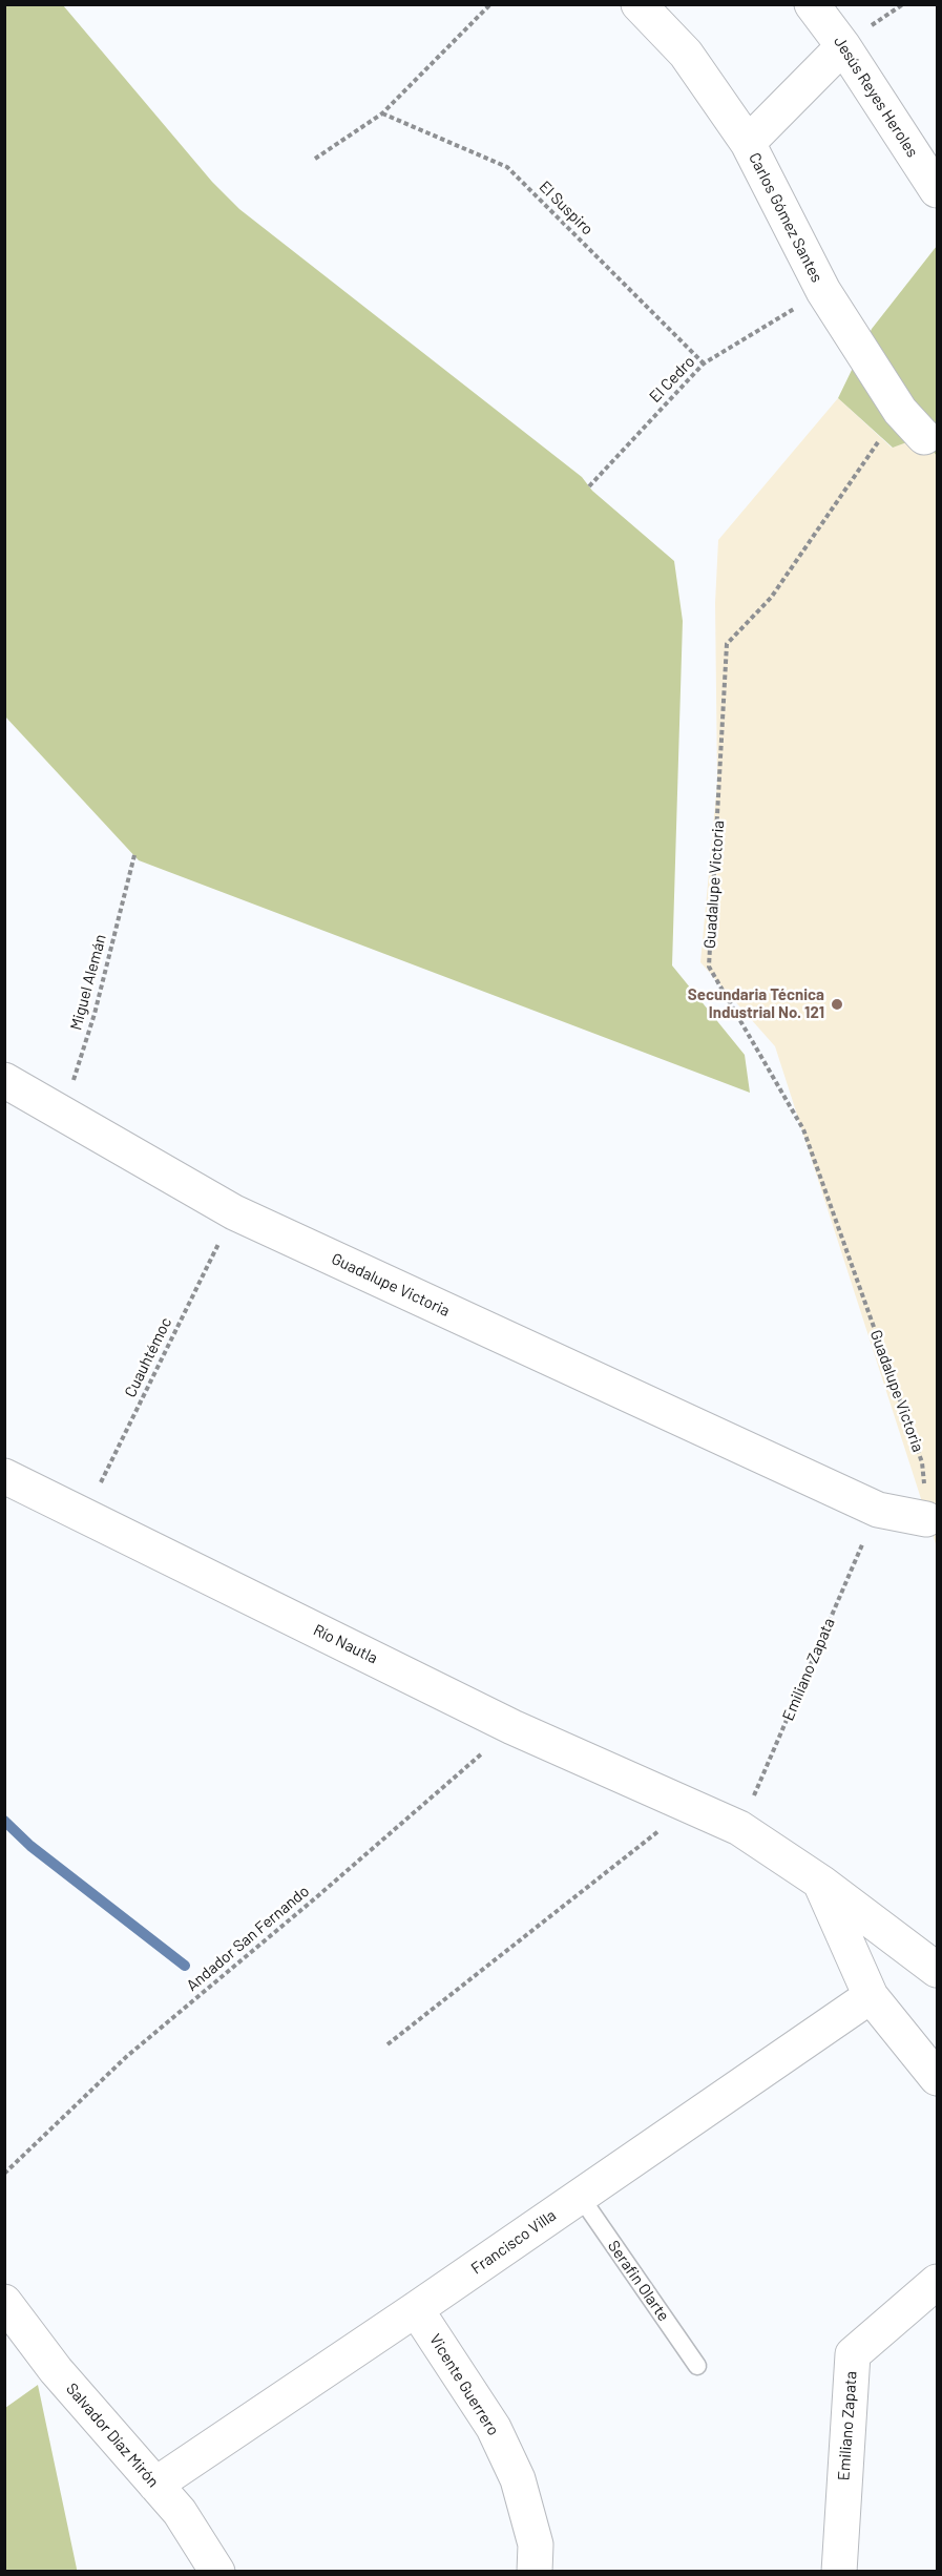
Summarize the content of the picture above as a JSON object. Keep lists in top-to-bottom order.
{
  "streets": {
    "street": [
      "Jesús Reyes Heroles",
      "Carlos Gómez Santes",
      "Guadalupe Victoria",
      "Río Nautla",
      "Emiliano Zapata",
      "Francisco Villa",
      "Vicente Guerrero",
      "Salvador Díaz Mirón"
    ],
    "lane": ["Serafin Olarte"],
    "path": [
      "El Suspiro",
      "El Cedro",
      "Miguel Alemán",
      "Cuauhtémoc",
      "Andador San Fernando"
    ]
  },
  "crossings": [
    ["El Suspiro", "El Cedro"],
    ["Carlos Gómez Santes", "El Cedro"],
    ["Carlos Gómez Santes", "Guadalupe Victoria"],
    ["Guadalupe Victoria", "Miguel Alemán"],
    ["Guadalupe Victoria", "Cuauhtémoc"],
    ["Guadalupe Victoria", "Emiliano Zapata"],
    ["Cuauhtémoc", "Río Nautla"],
    ["Río Nautla", "Emiliano Zapata"],
    ["Río Nautla", "Andador San Fernando"],
    ["Francisco Villa", "Serafin Olarte"],
    ["Francisco Villa", "Vicente Guerrero"],
    ["Francisco Villa", "Salvador Díaz Mirón"]
  ],
  "places": ["Secundaria Técnica Industrial No. 121"]
}
